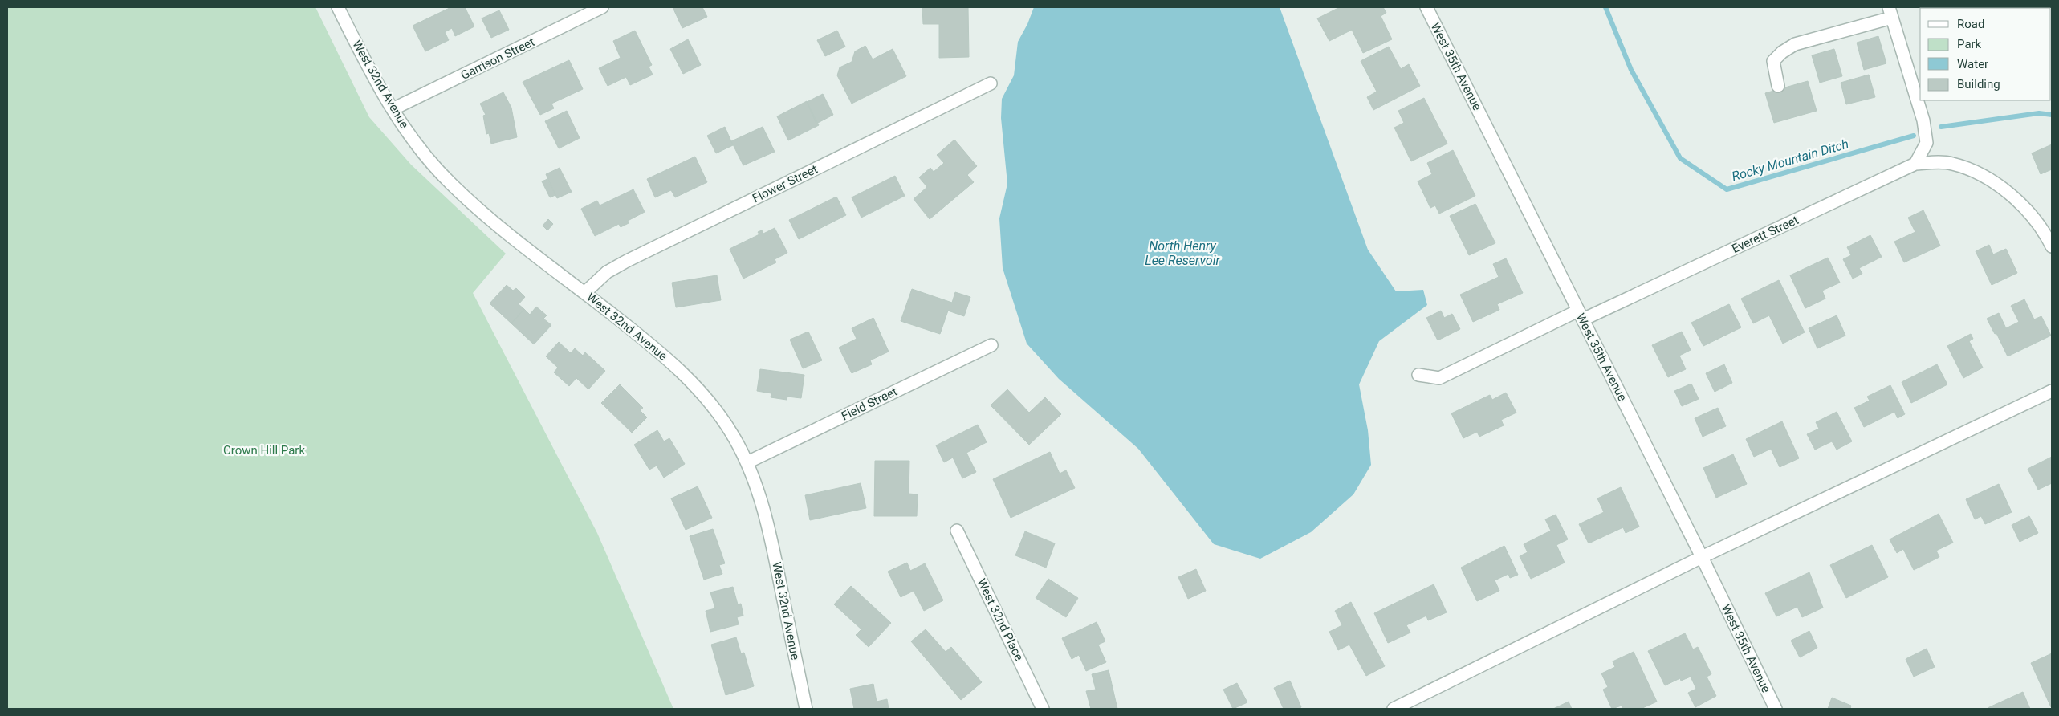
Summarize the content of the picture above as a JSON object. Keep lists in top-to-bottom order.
{
  "streets": {
    "street": [
      "Garrison Street",
      "West 35th Avenue",
      "West 32nd Avenue",
      "Flower Street",
      "Everett Street",
      "Field Street",
      "West 32nd Place"
    ]
  },
  "crossings": [
    ["Garrison Street", "West 32nd Avenue"],
    ["West 35th Avenue", "Everett Street"],
    ["West 32nd Avenue", "Flower Street"],
    ["West 32nd Avenue", "Field Street"]
  ],
  "water": ["Rocky Mountain Ditch", "North Henry Lee Reservoir"],
  "parks": ["Crown Hill Park"],
  "legend": [
    "Road",
    "Park",
    "Water",
    "Building"
  ]
}
